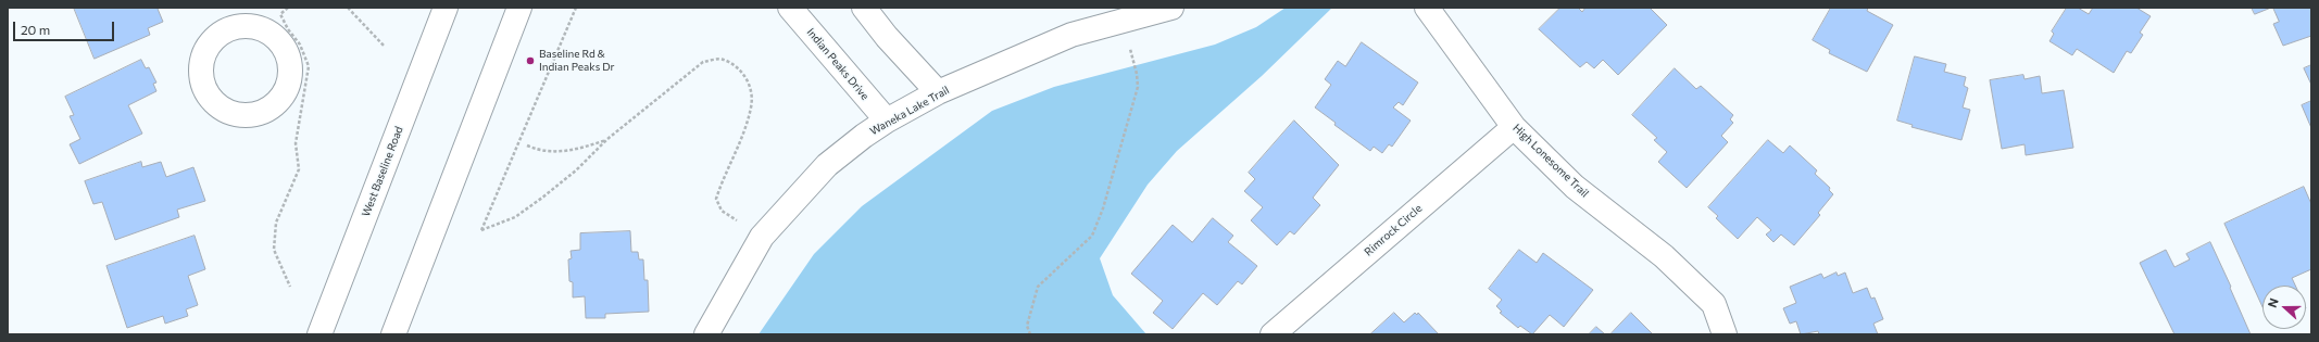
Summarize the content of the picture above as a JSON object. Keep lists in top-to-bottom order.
{
  "streets": {
    "street": [
      "Indian Peaks Drive",
      "Waneka Lake Trail",
      "High Lonesome Trail",
      "West Baseline Road",
      "Rimrock Circle"
    ]
  },
  "crossings": [
    ["Indian Peaks Drive", "Waneka Lake Trail"],
    ["High Lonesome Trail", "Rimrock Circle"]
  ],
  "places": ["Baseline Rd & Indian Peaks Dr"],
  "scale_bar": "20 m",
  "north": "left"
}
